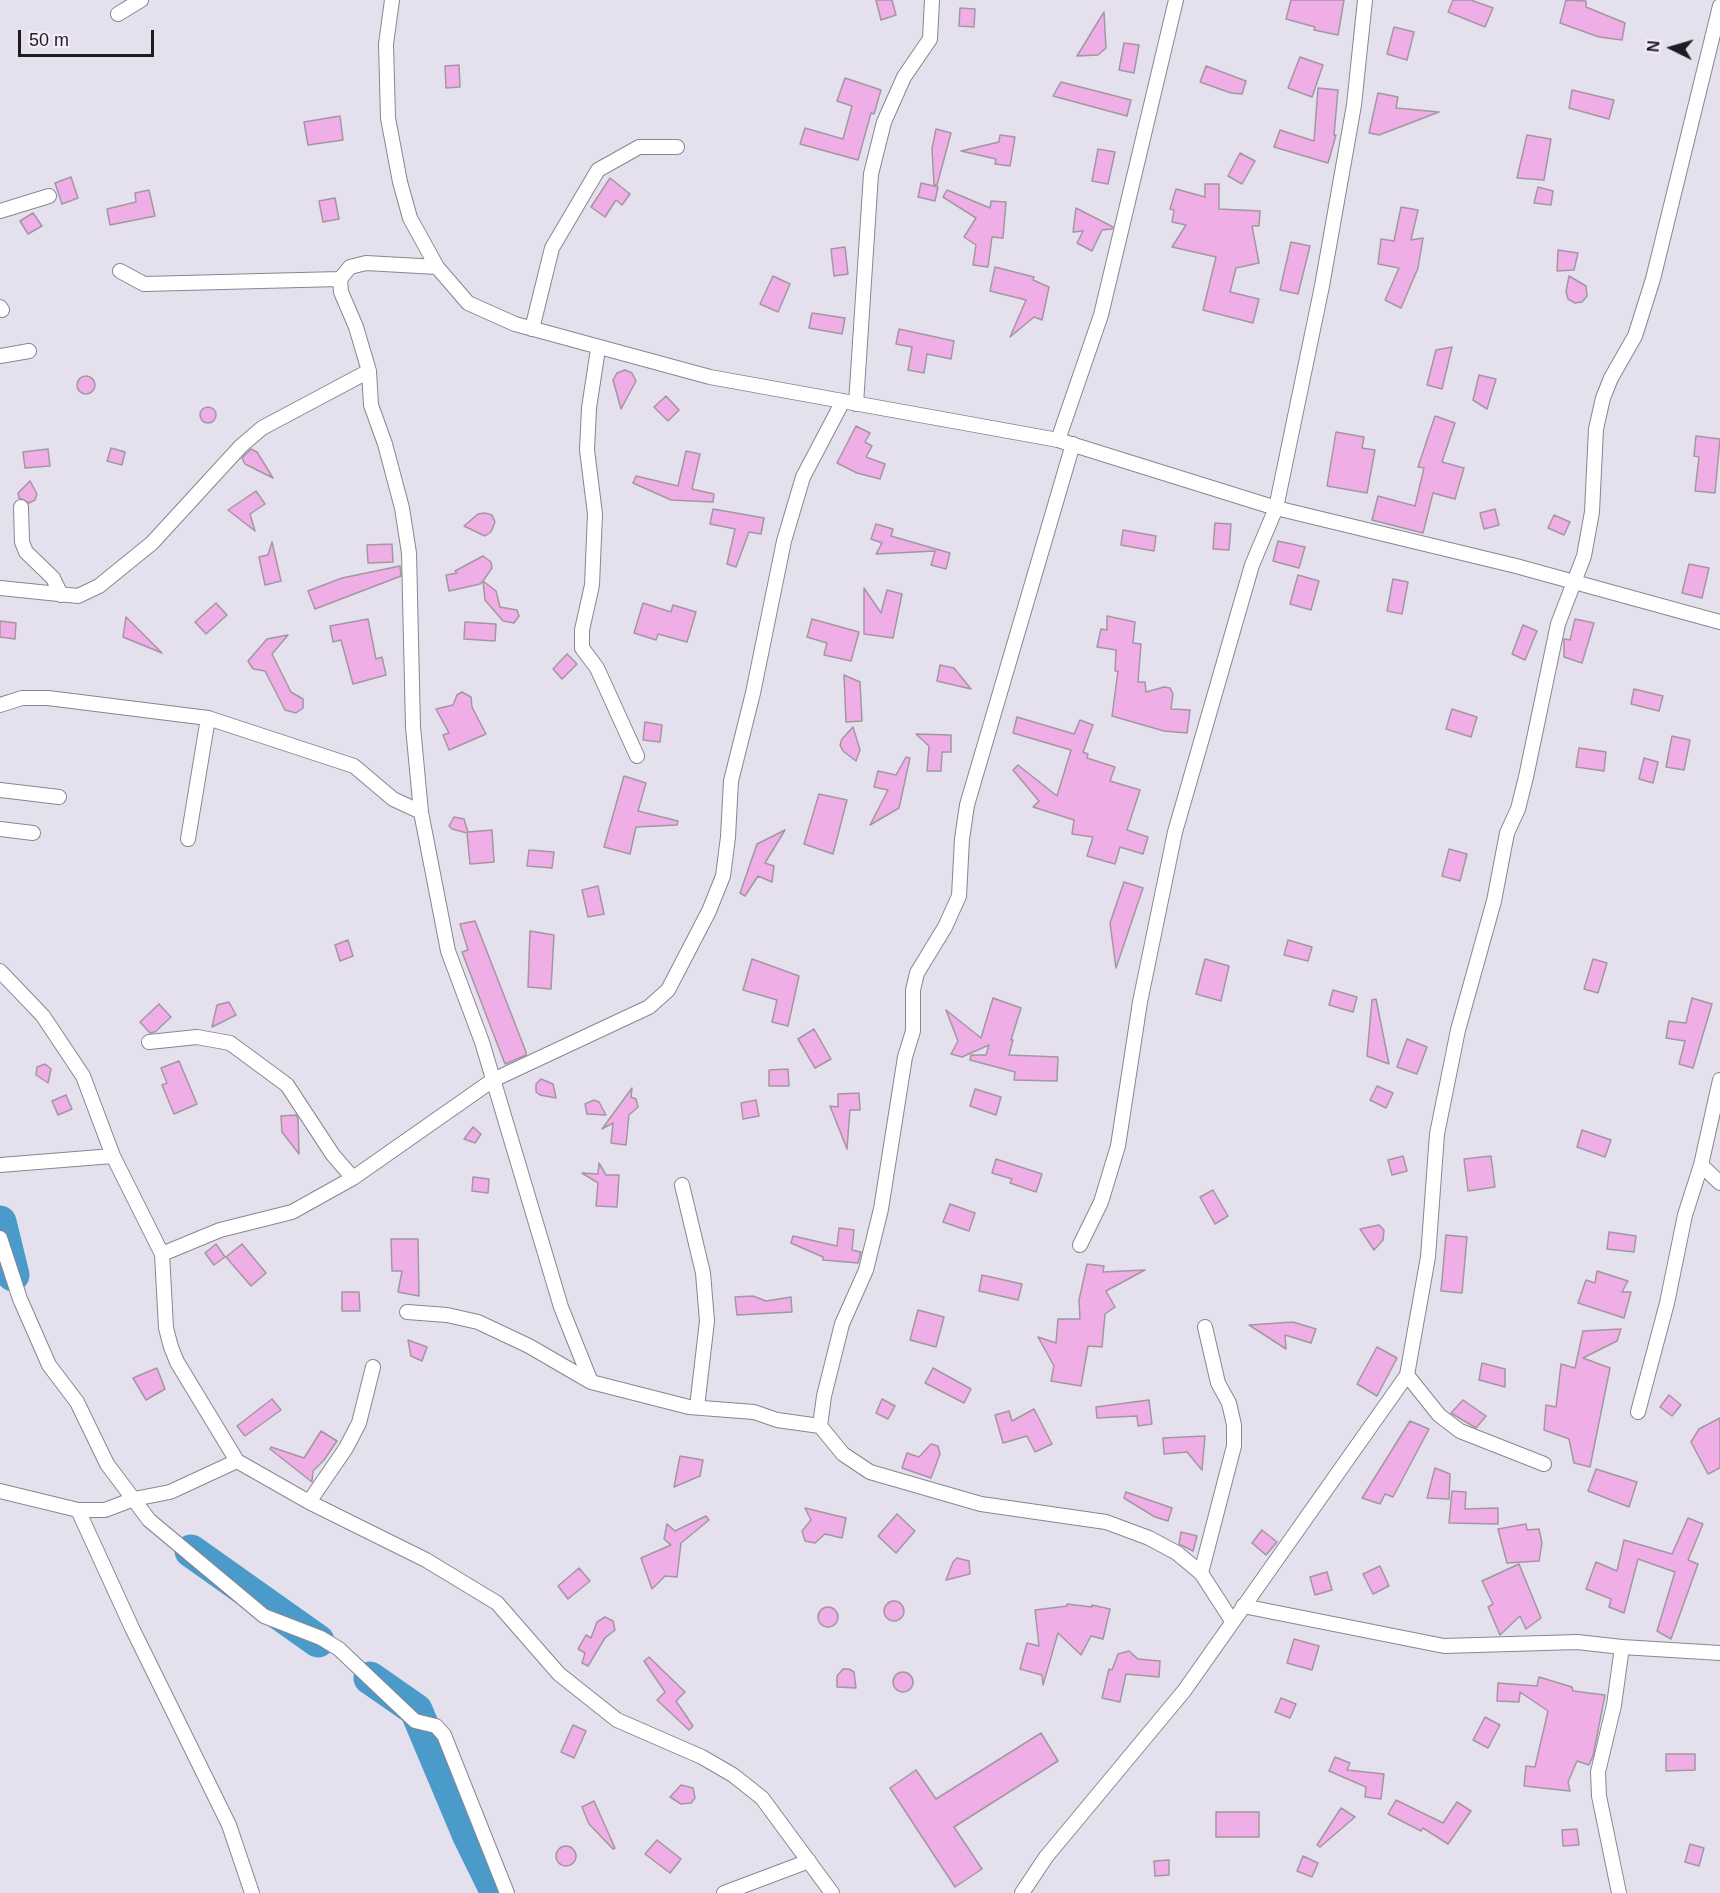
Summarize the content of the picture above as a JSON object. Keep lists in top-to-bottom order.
{
  "scale_bar": "50 m",
  "north": "left"
}
